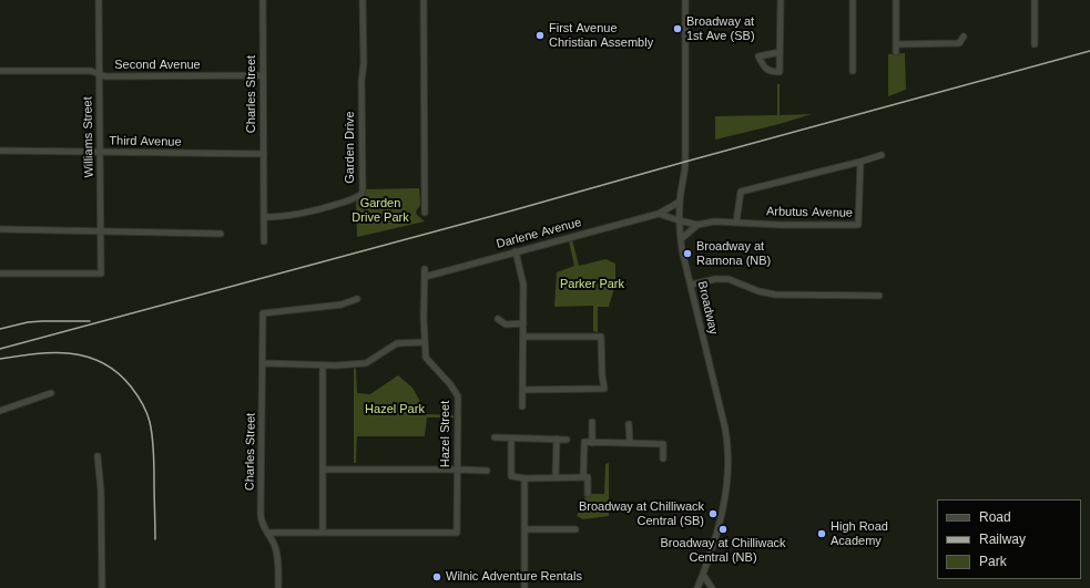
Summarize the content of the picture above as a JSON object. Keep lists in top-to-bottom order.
{
  "streets": {
    "street": [
      "Second Avenue",
      "Charles Street",
      "Williams Street",
      "Third Avenue",
      "Garden Drive",
      "Arbutus Avenue",
      "Darlene Avenue",
      "Broadway",
      "Hazel Street"
    ]
  },
  "crossings": [
    ["Second Avenue", "Charles Street"],
    ["Second Avenue", "Williams Street"],
    ["Charles Street", "Third Avenue"],
    ["Charles Street", "Garden Drive"],
    ["Williams Street", "Third Avenue"],
    ["Arbutus Avenue", "Broadway"],
    ["Darlene Avenue", "Broadway"],
    ["Darlene Avenue", "Hazel Street"]
  ],
  "parks": ["Garden Drive Park", "Parker Park", "Hazel Park"],
  "places": [
    "Broadway at 1st Ave (SB)",
    "First Avenue Christian Assembly",
    "Broadway at Ramona (NB)",
    "Broadway at Chilliwack Central (SB)",
    "Broadway at Chilliwack Central (NB)",
    "High Road Academy",
    "Wilnic Adventure Rentals"
  ],
  "legend": ["Road", "Railway", "Park"]
}
